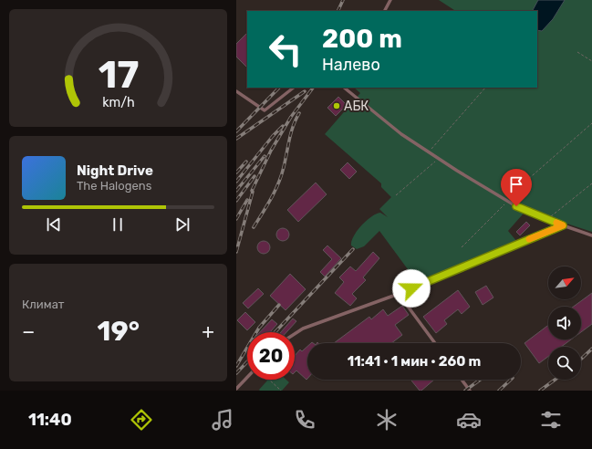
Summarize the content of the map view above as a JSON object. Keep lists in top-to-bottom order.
{
  "places": ["АБК"],
  "north": "top right",
  "page": {
    "turn": ["200 m", "Налево"],
    "song": ["Night Drive", "The Halogens"],
    "tile": "Климат",
    "heat": ["−", "19°", "+"],
    "limit": "20",
    "trip": "11:41 · 1 мин · 260 m",
    "tabs": "11:40",
    "gauge": ["17", "km/h"]
  }
}
